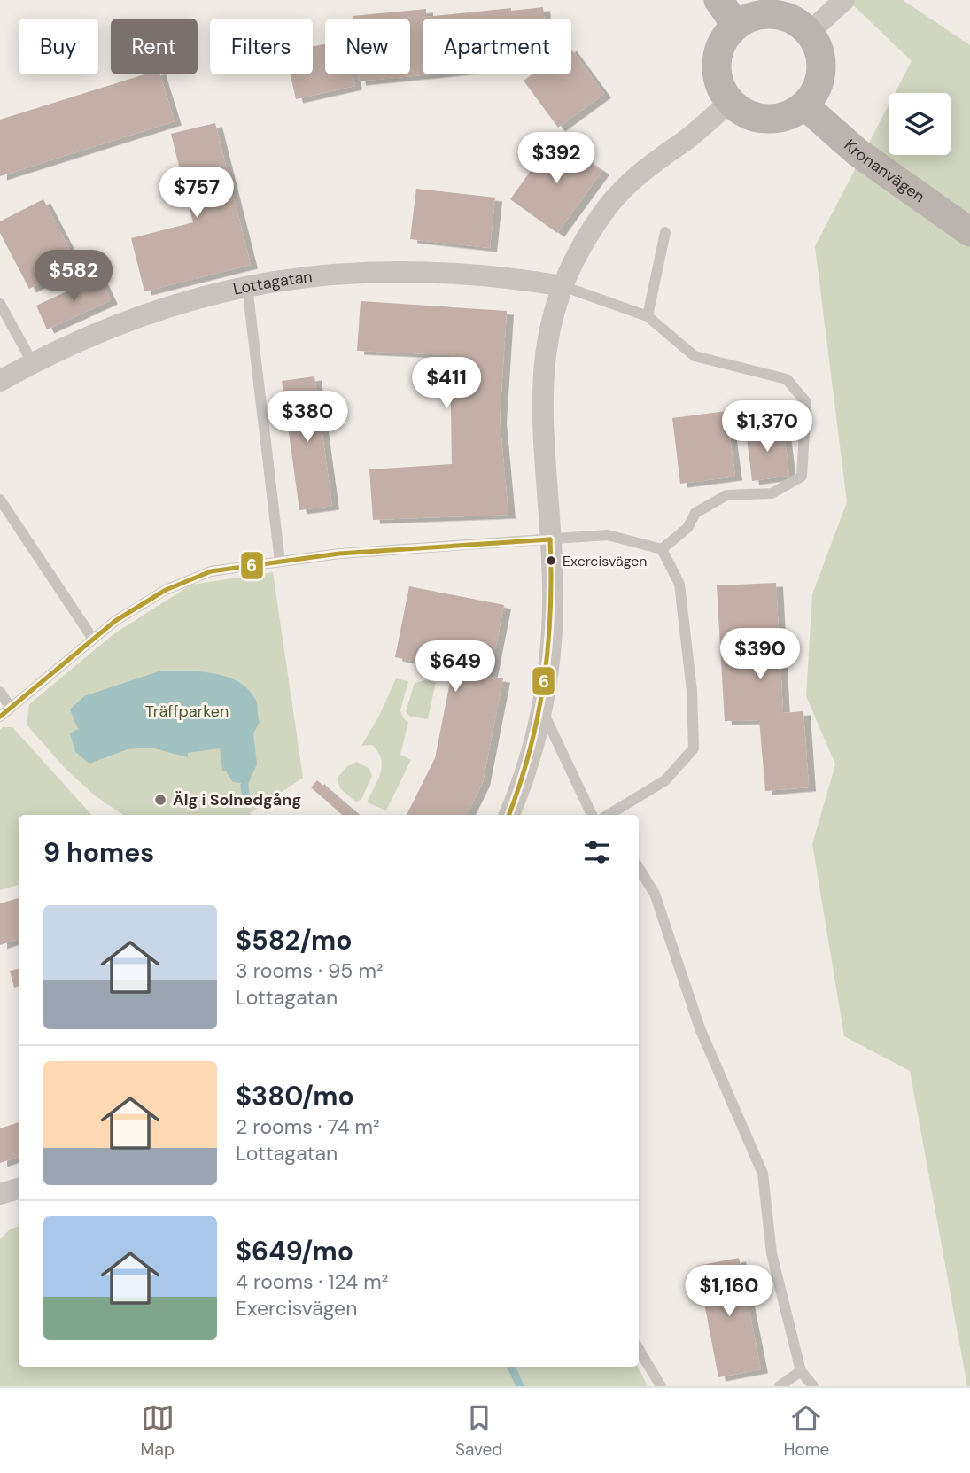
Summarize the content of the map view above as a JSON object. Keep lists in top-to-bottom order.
{
  "streets": {
    "street": ["Kronanvägen", "Lottagatan"]
  },
  "parks": ["Träffparken"],
  "places": ["Exercisvägen", "Älg i Solnedgång"],
  "lines": ["transit line 6"],
  "page": {
    "chip": [
      "Buy",
      "Rent",
      "Filters",
      "New",
      "Apartment"
    ],
    "price": [
      "$392",
      "$757",
      "$582",
      "$411",
      "$380",
      "$1,370",
      "$390",
      "$649",
      "$1,160"
    ],
    "heading": "9 homes",
    "list": [
      {
        "name": "$582/mo",
        "note": "3 rooms · 95 m² · Lottagatan"
      },
      {
        "name": "$380/mo",
        "note": "2 rooms · 74 m² · Lottagatan"
      },
      {
        "name": "$649/mo",
        "note": "4 rooms · 124 m² · Exercisvägen"
      }
    ],
    "tabs": ["Map", "Saved", "Home"]
  }
}
